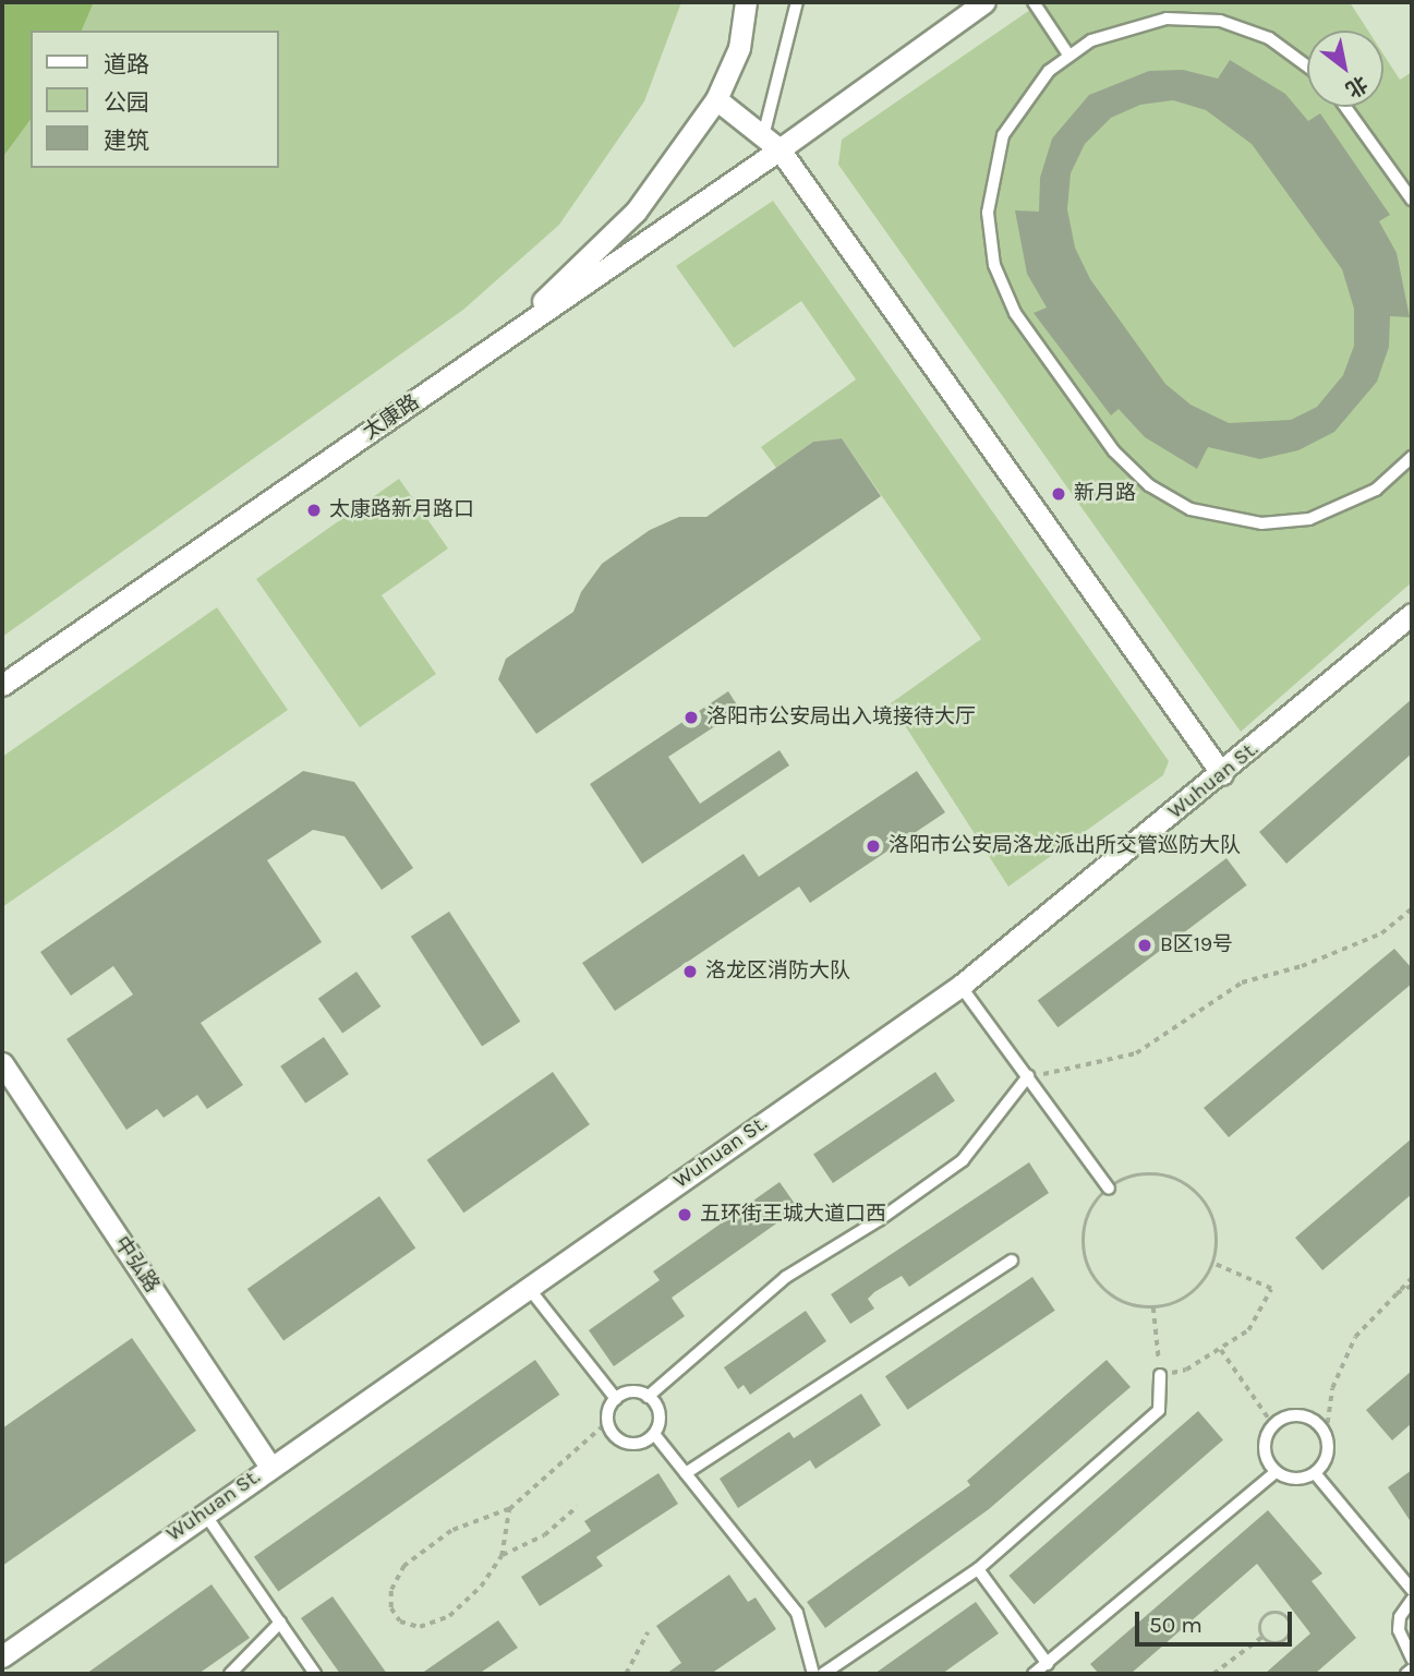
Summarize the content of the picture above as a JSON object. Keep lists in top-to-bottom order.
{
  "streets": {
    "street": ["太康路", "Wuhuan St.", "中弘路"]
  },
  "crossings": [
    ["Wuhuan St.", "中弘路"]
  ],
  "places": [
    "新月路",
    "太康路新月路口",
    "洛阳市公安局出入境接待大厅",
    "洛阳市公安局洛龙派出所交管巡防大队",
    "B区19号",
    "洛龙区消防大队",
    "五环街王城大道口西"
  ],
  "legend": ["道路", "公园", "建筑"],
  "scale_bar": "50 m",
  "north": "bottom right"
}
